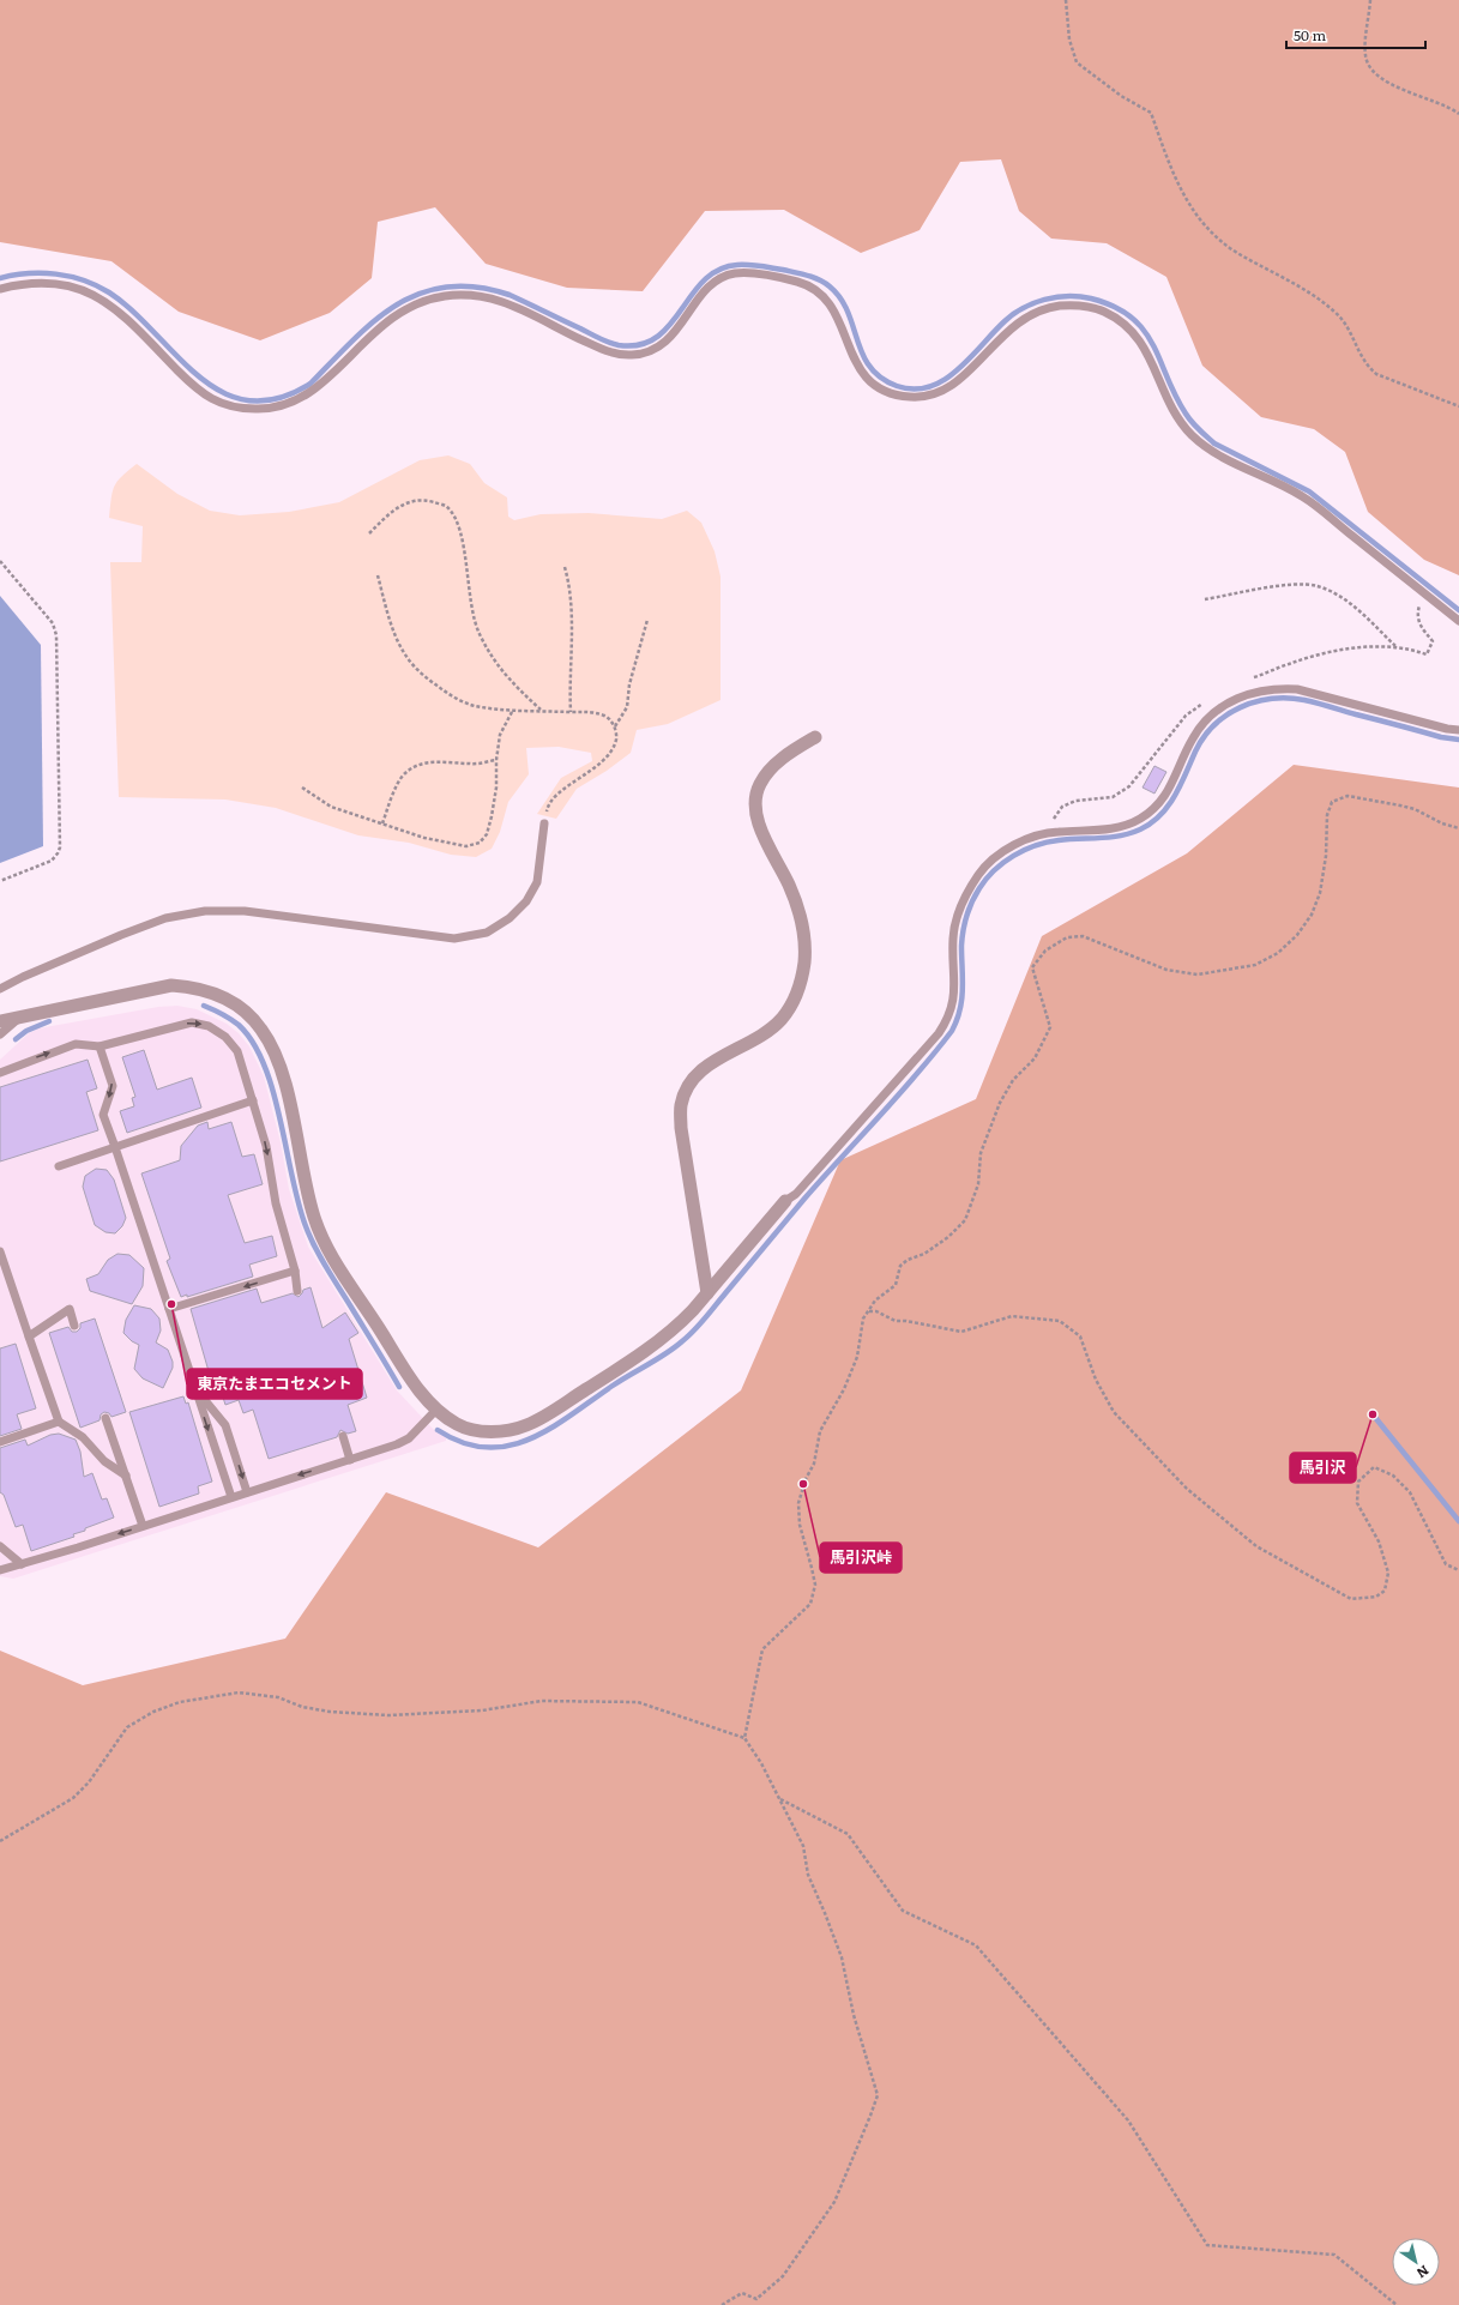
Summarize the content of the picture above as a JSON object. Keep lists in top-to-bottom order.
{
  "places": ["東京たまエコセメント", "馬引沢", "馬引沢峠"],
  "scale_bar": "50 m",
  "north": "bottom right"
}
